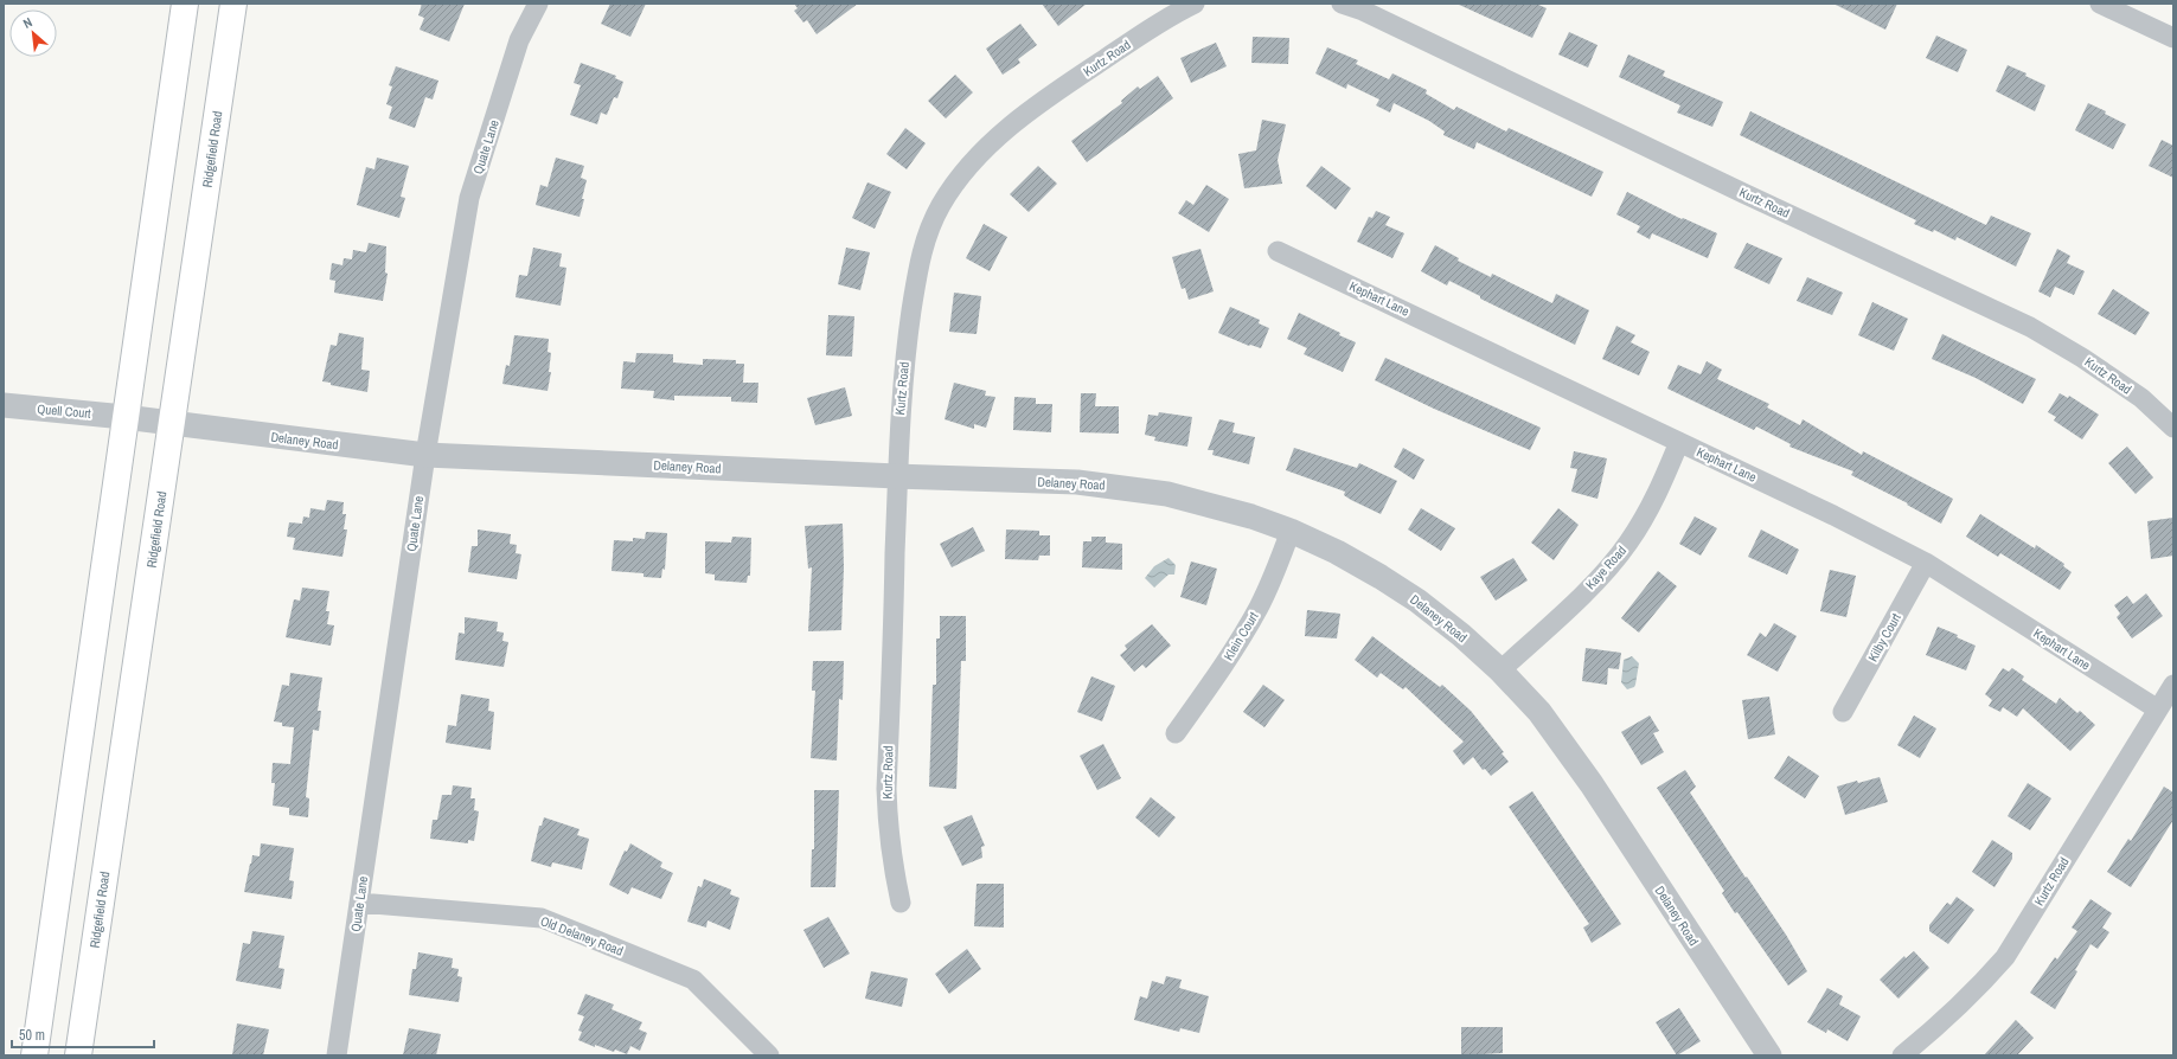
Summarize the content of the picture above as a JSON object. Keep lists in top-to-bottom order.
{
  "streets": {
    "main road": ["Ridgefield Road"],
    "street": [
      "Kurtz Road",
      "Quate Lane",
      "Kephart Lane",
      "Quell Court",
      "Delaney Road",
      "Kaye Road",
      "Klein Court",
      "Kilby Court",
      "Old Delaney Road"
    ]
  },
  "crossings": [
    ["Kurtz Road", "Kephart Lane"],
    ["Kurtz Road", "Delaney Road"],
    ["Quate Lane", "Delaney Road"],
    ["Quate Lane", "Old Delaney Road"],
    ["Ridgefield Road", "Delaney Road"],
    ["Kephart Lane", "Kaye Road"],
    ["Kephart Lane", "Kilby Court"],
    ["Quell Court", "Delaney Road"],
    ["Delaney Road", "Kaye Road"],
    ["Delaney Road", "Klein Court"]
  ],
  "scale_bar": "50 m",
  "north": "top left"
}
